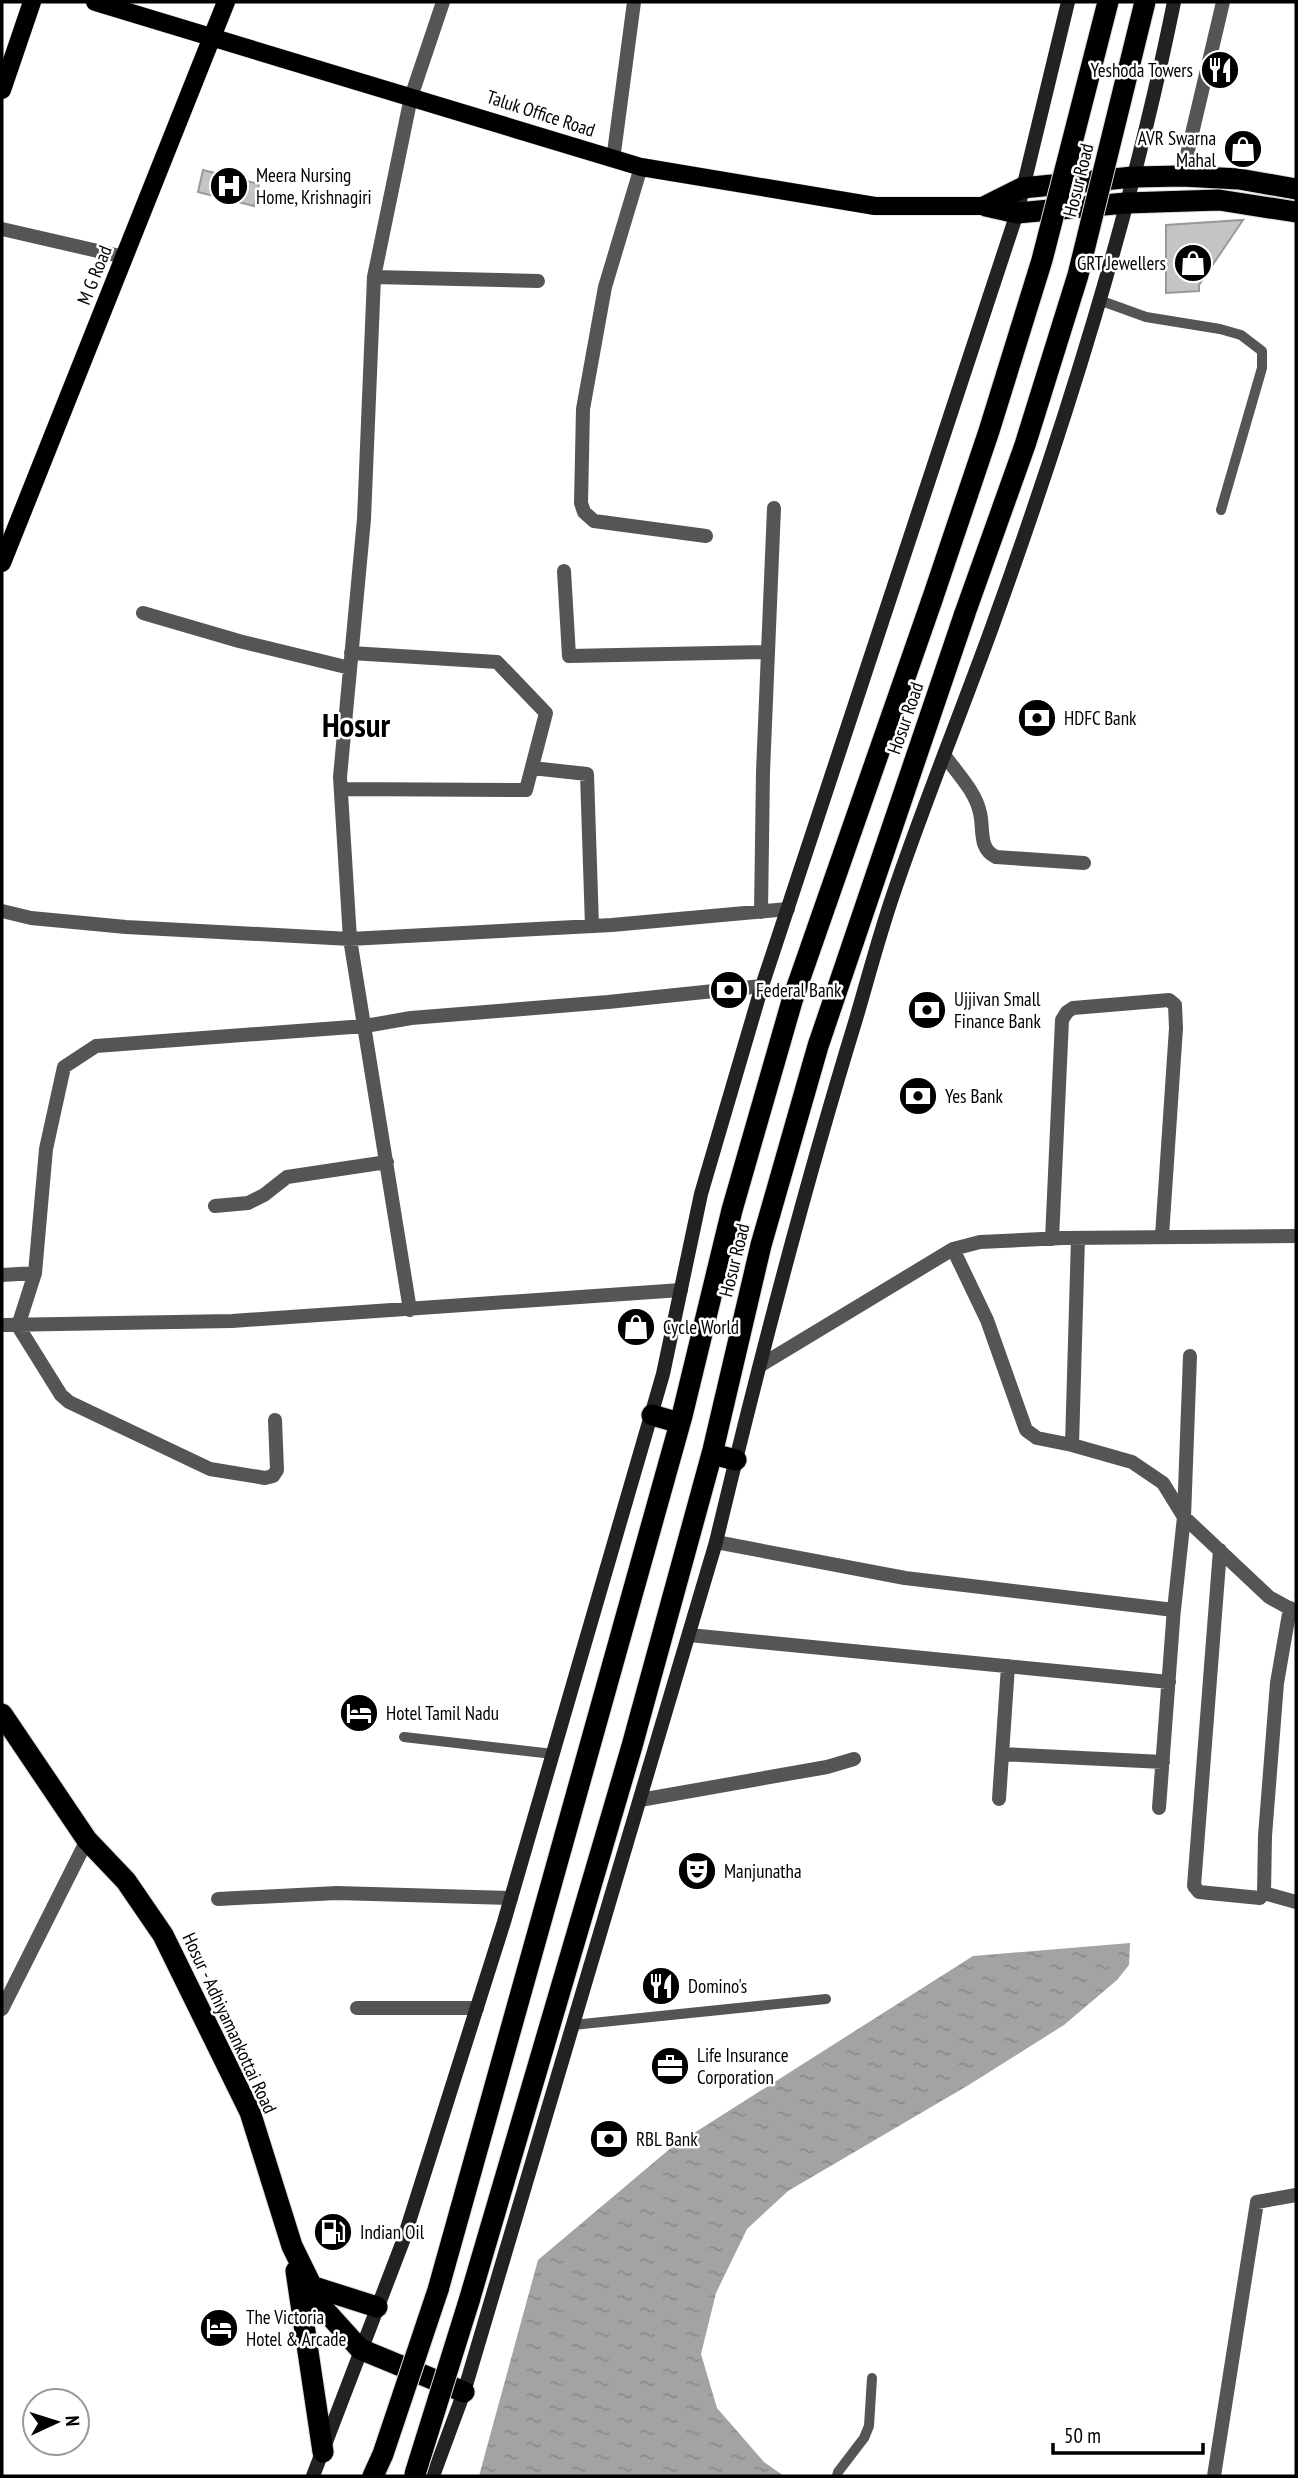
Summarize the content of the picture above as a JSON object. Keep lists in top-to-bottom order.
{
  "streets": {
    "highway": ["Taluk Office Road", "Hosur Road", "Hosur - Adhiyamankottai Road"],
    "main road": ["M G Road"]
  },
  "crossings": [
    ["Taluk Office Road", "M G Road"]
  ],
  "districts": ["Hosur"],
  "places": {
    "restaurant": ["Yeshoda Towers", "Domino's"],
    "shop": ["AVR Swarna Mahal", "GRT Jewellers", "Cycle World"],
    "hospital": ["Meera Nursing Home, Krishnagiri"],
    "bank": [
      "HDFC Bank",
      "Federal Bank",
      "Ujjivan Small Finance Bank",
      "Yes Bank",
      "RBL Bank"
    ],
    "hotel": ["Hotel Tamil Nadu", "The Victoria Hotel & Arcade"],
    "theatre": ["Manjunatha"],
    "office": ["Life Insurance Corporation"],
    "fuel station": ["Indian Oil"]
  },
  "scale_bar": "50 m",
  "north": "right"
}
